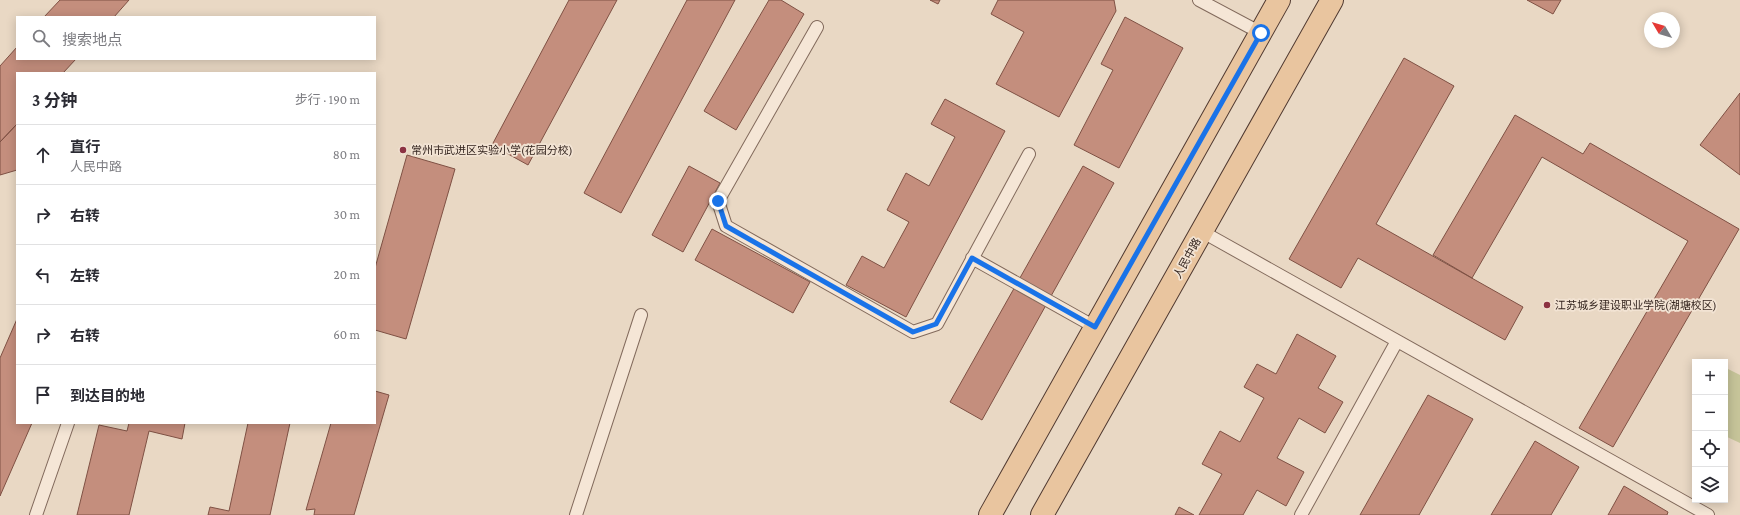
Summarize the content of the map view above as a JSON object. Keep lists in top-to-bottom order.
{
  "streets": {
    "main road": ["人民中路"]
  },
  "places": ["常州市武进区实验小学(花园分校)", "江苏城乡建设职业学院(湖塘校区)"],
  "north": "top left",
  "page": {
    "search": "搜索地点",
    "heading": ["3 分钟", "步行 · 190 m"],
    "list": [
      ["直行", "人民中路", "80 m"],
      ["右转", "30 m"],
      ["左转", "20 m"],
      ["右转", "60 m"],
      "到达目的地"
    ],
    "map_buttons": ["+", "−"]
  }
}
